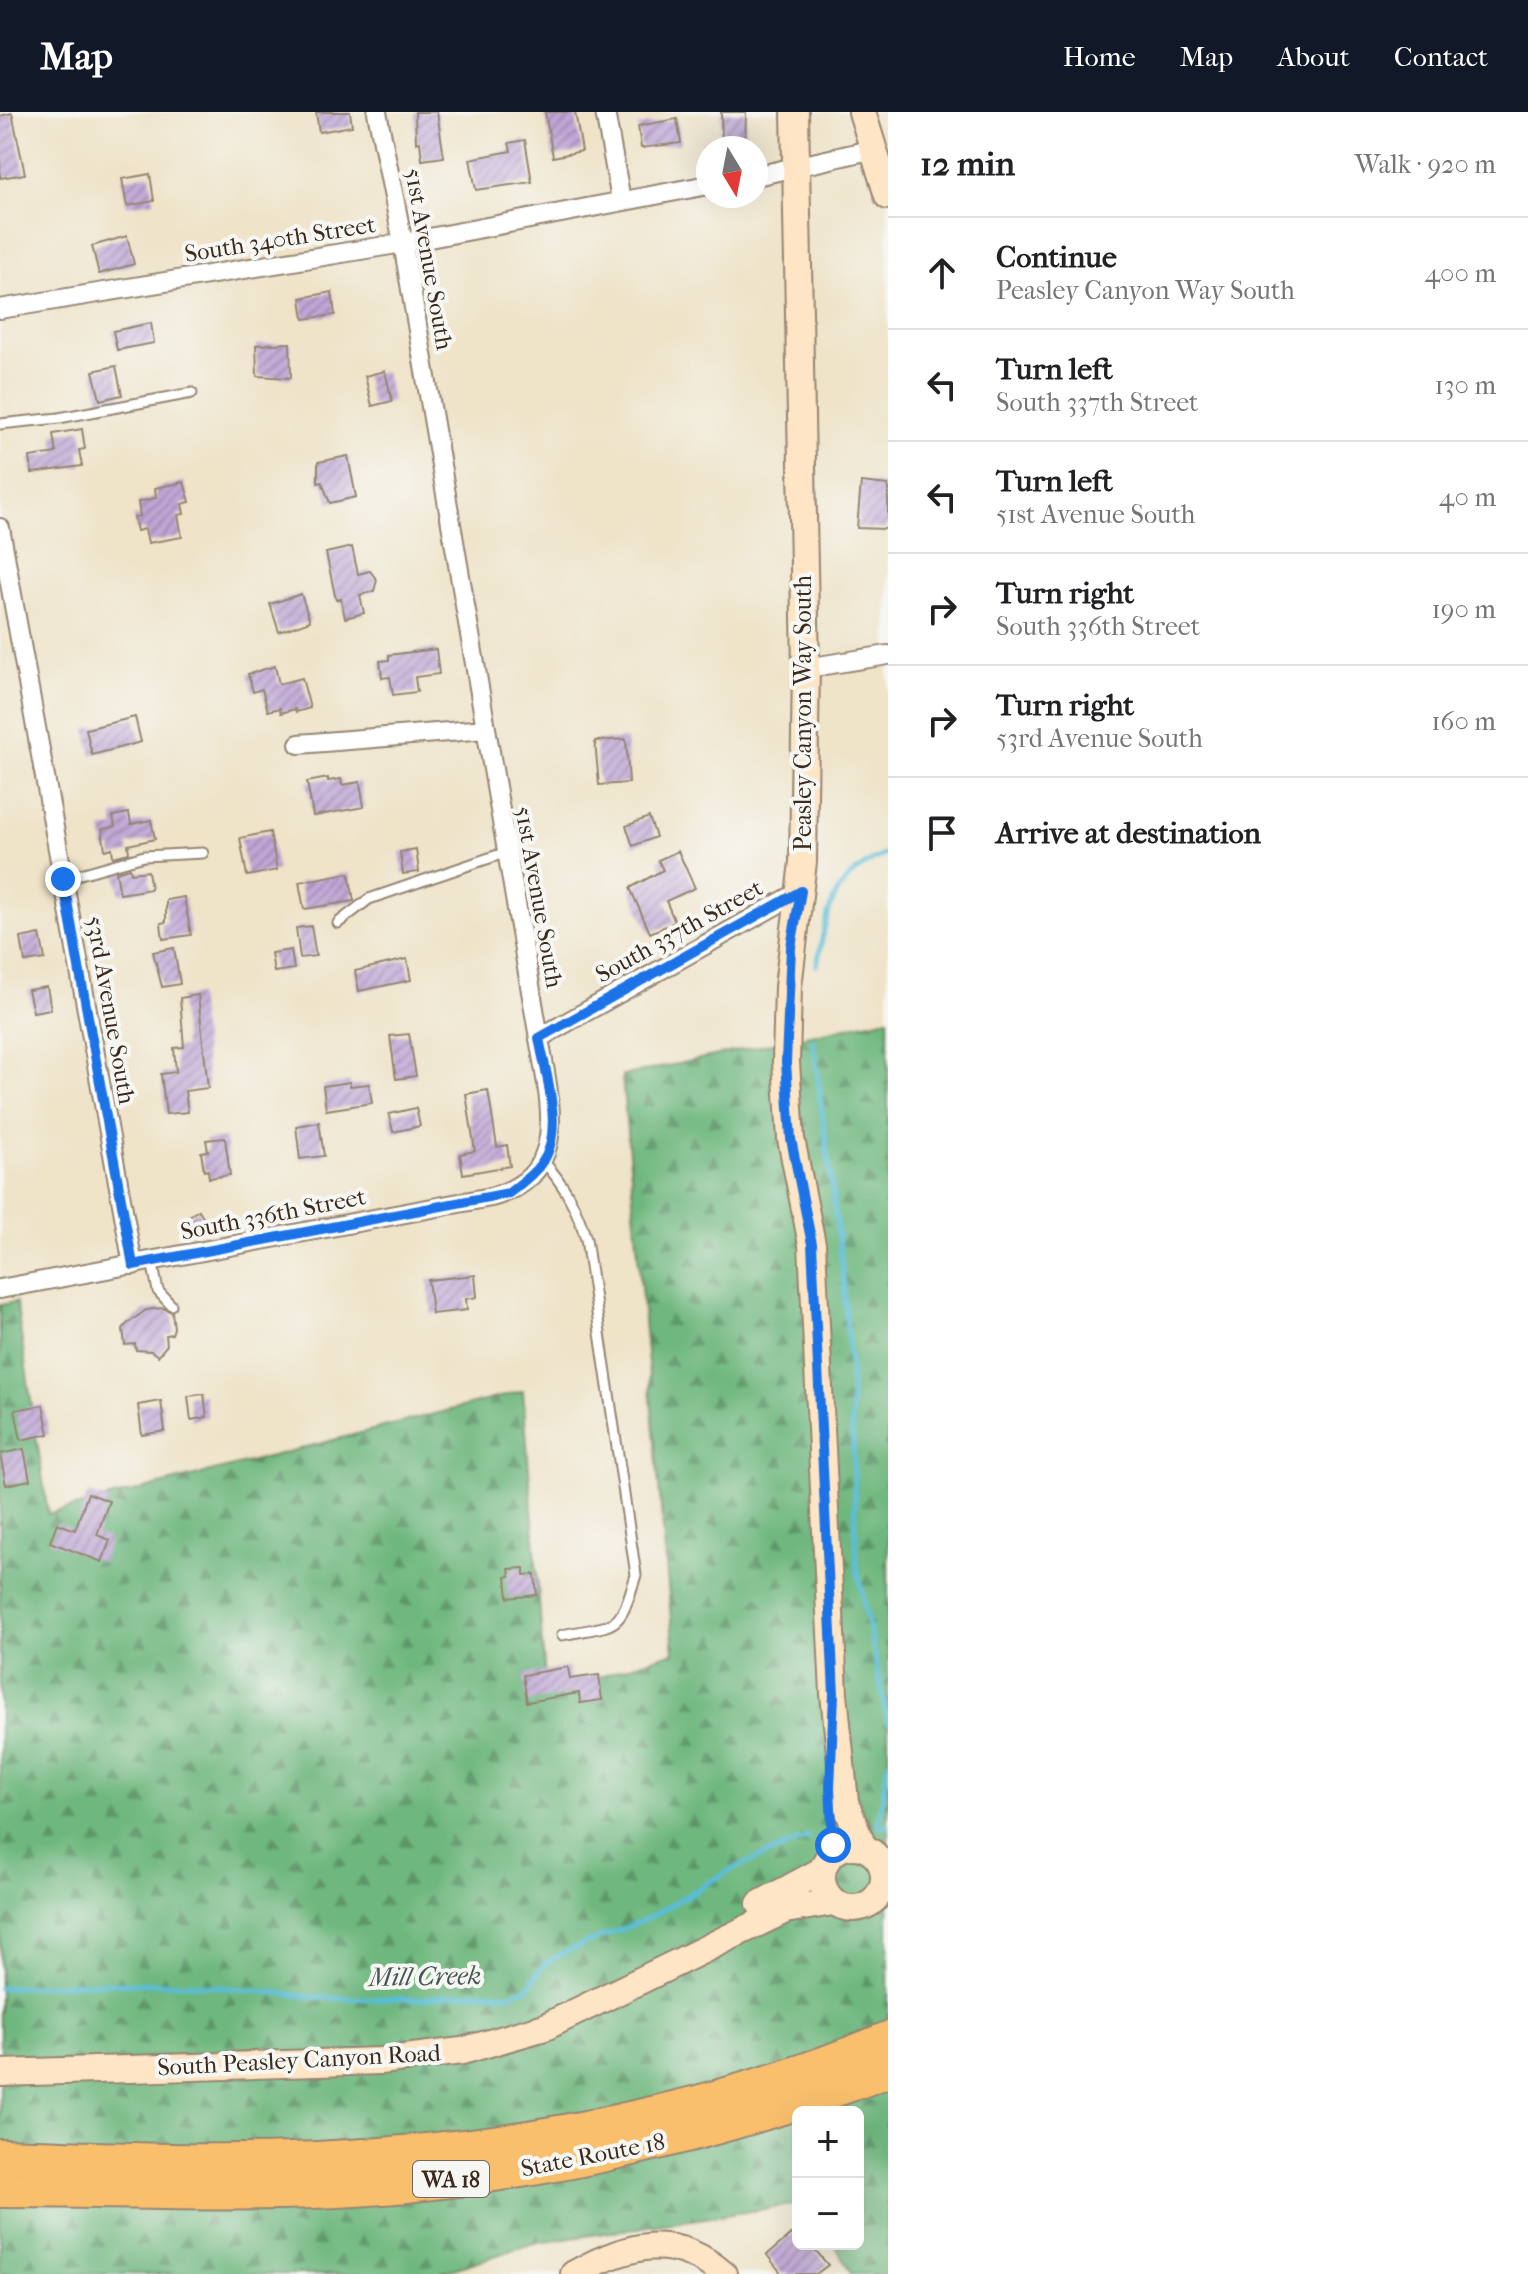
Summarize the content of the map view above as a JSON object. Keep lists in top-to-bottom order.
{
  "streets": {
    "highway": ["State Route 18", "WA 18"],
    "street": [
      "South 340th Street",
      "51st Avenue South",
      "Peasley Canyon Way South",
      "South 337th Street",
      "53rd Avenue South",
      "South 336th Street",
      "South Peasley Canyon Road"
    ]
  },
  "crossings": [
    ["South 340th Street", "51st Avenue South"],
    ["51st Avenue South", "South 337th Street"],
    ["51st Avenue South", "South 336th Street"],
    ["Peasley Canyon Way South", "South 337th Street"],
    ["Peasley Canyon Way South", "South Peasley Canyon Road"],
    ["53rd Avenue South", "South 336th Street"]
  ],
  "water": ["Mill Creek"],
  "north": "bottom",
  "page": {
    "header": "Map",
    "nav": [
      "Home",
      "Map",
      "About",
      "Contact"
    ],
    "heading": ["12 min", "Walk · 920 m"],
    "list": [
      ["Continue", "Peasley Canyon Way South", "400 m"],
      ["Turn left", "South 337th Street", "130 m"],
      ["Turn left", "51st Avenue South", "40 m"],
      ["Turn right", "South 336th Street", "190 m"],
      ["Turn right", "53rd Avenue South", "160 m"],
      "Arrive at destination"
    ],
    "map_buttons": ["+", "−"]
  }
}
